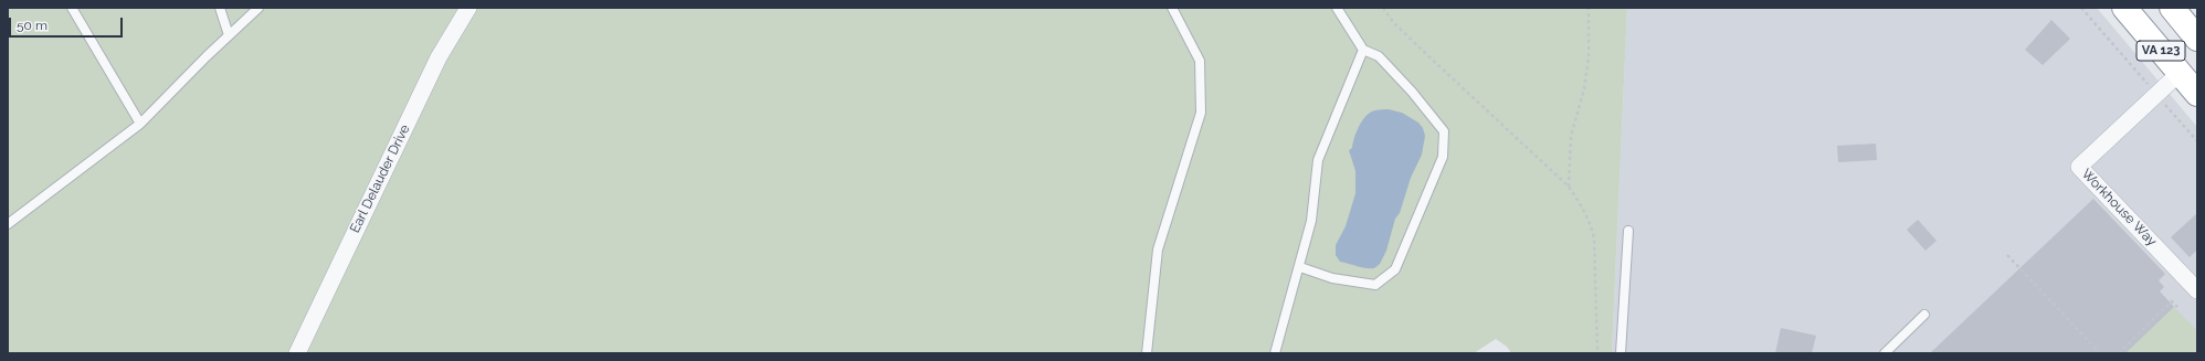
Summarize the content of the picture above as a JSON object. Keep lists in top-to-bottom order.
{
  "streets": {
    "highway": ["VA 123"],
    "street": ["Earl Delauder Drive", "Workhouse Way"]
  },
  "crossings": [
    ["VA 123", "Workhouse Way"]
  ],
  "scale_bar": "50 m"
}
